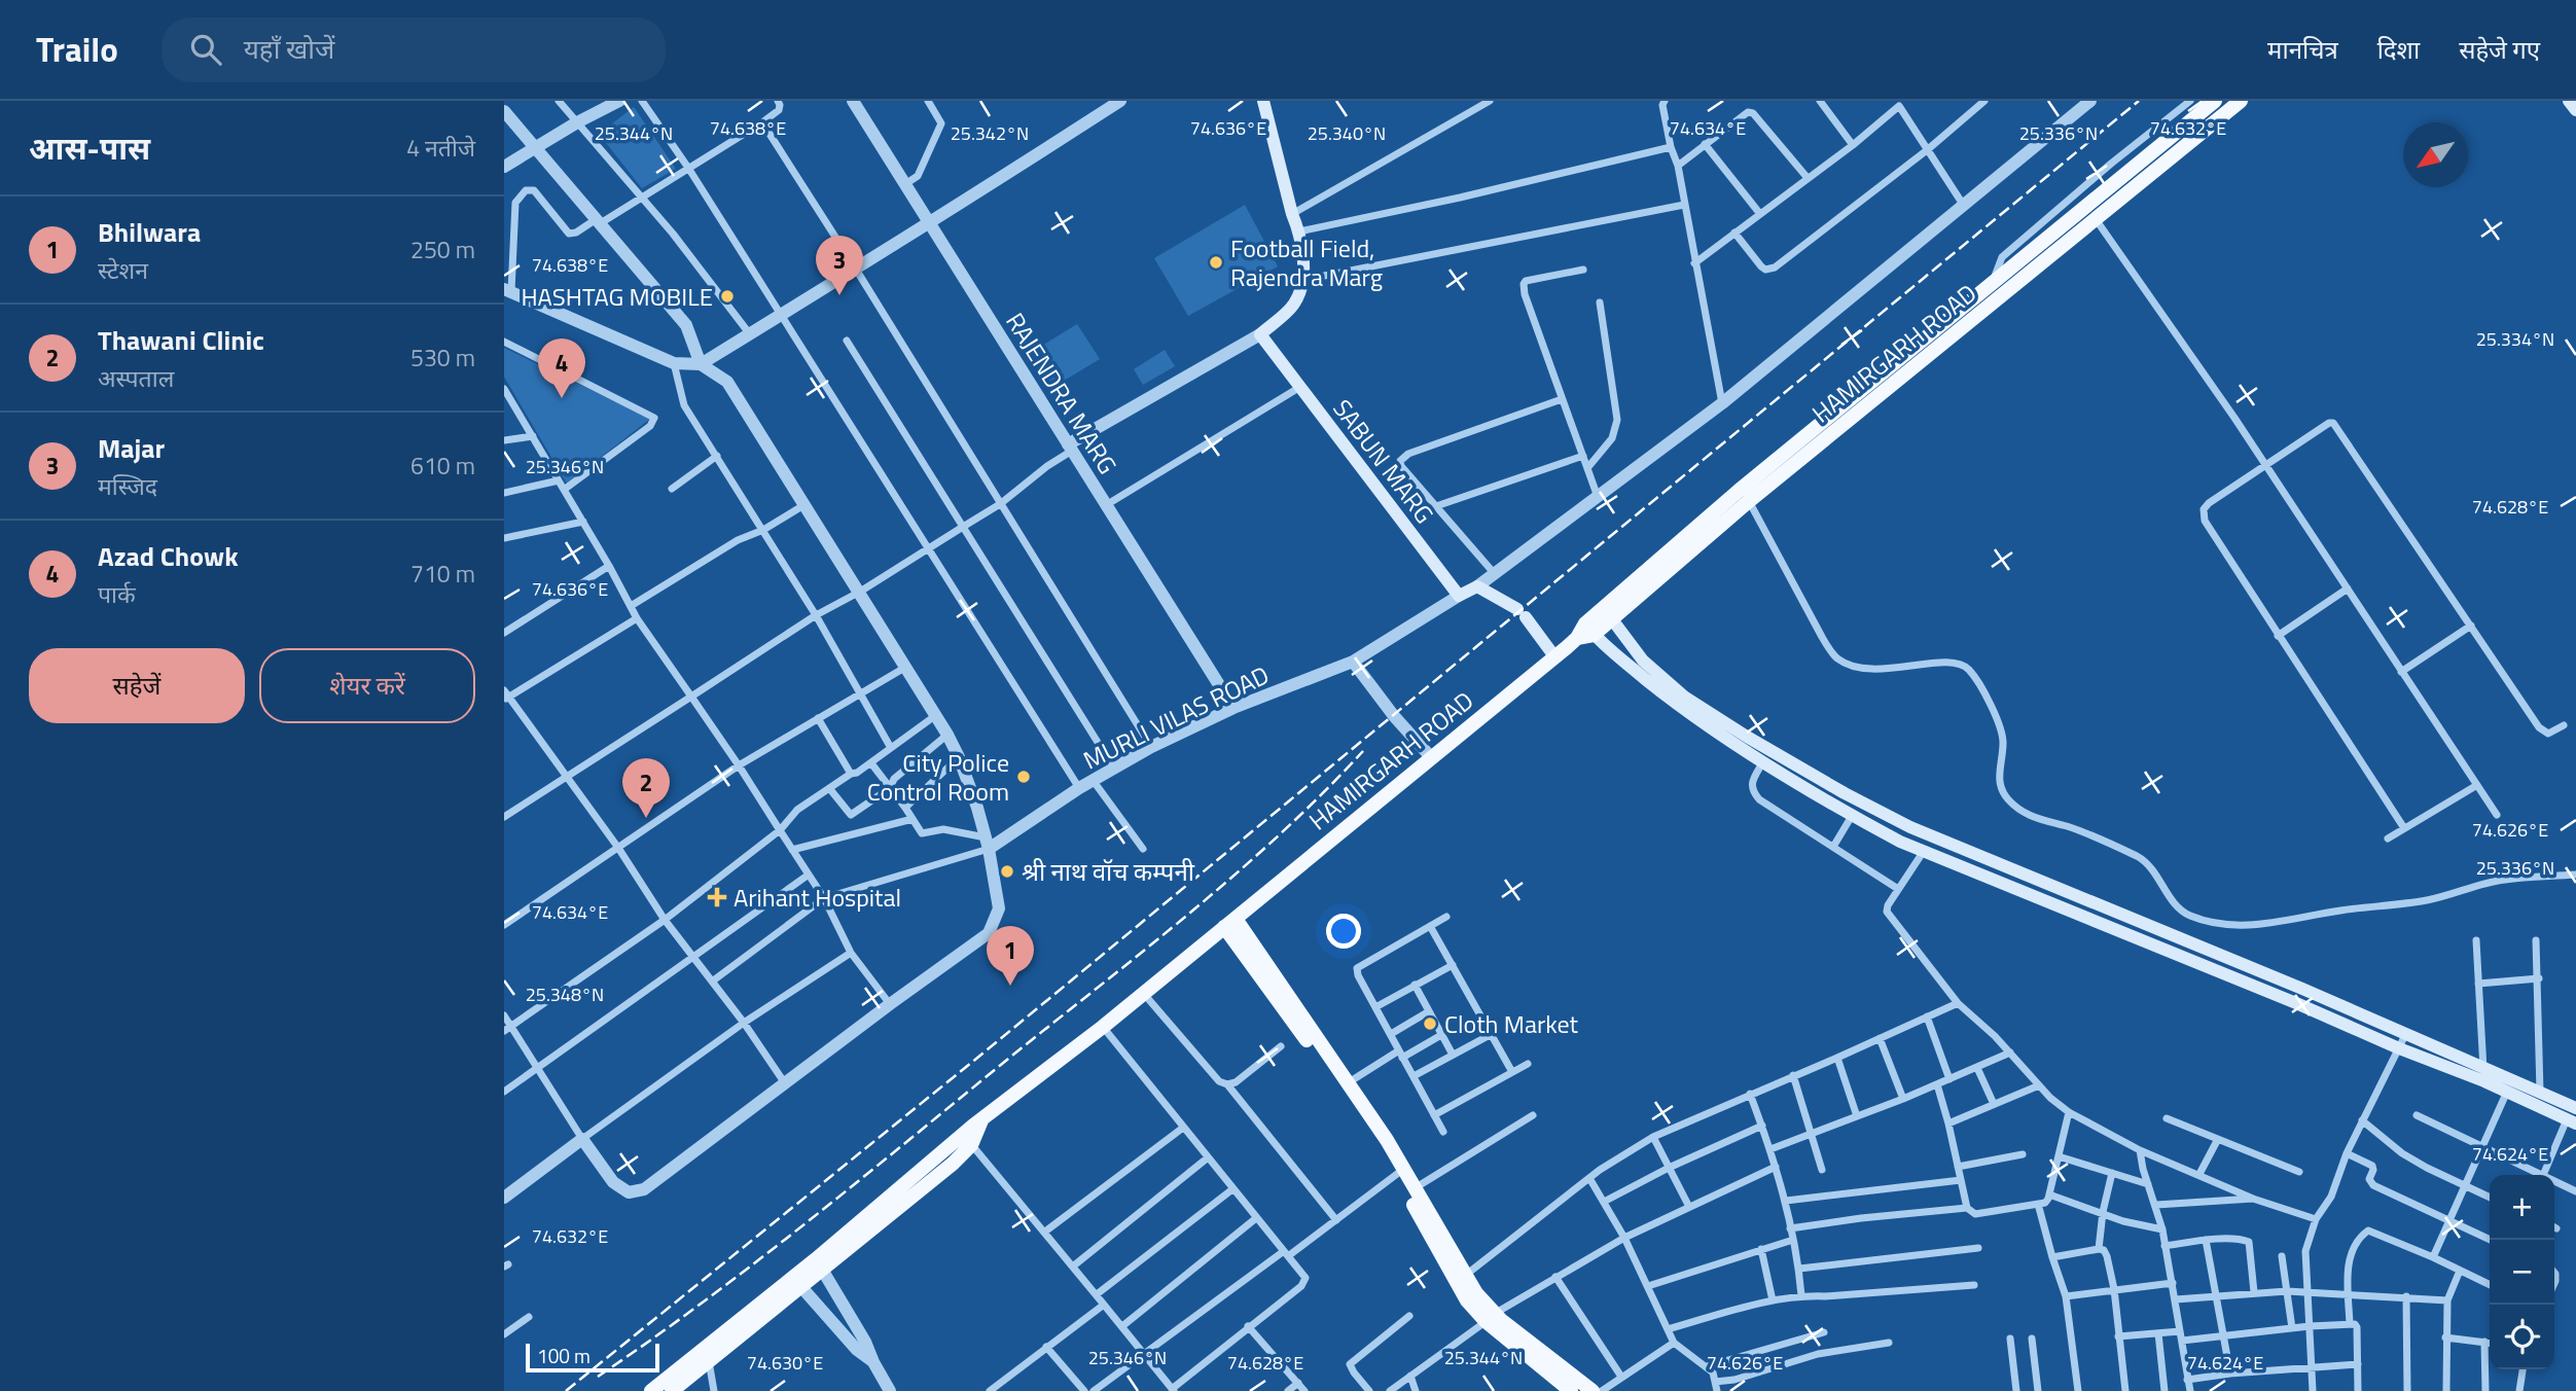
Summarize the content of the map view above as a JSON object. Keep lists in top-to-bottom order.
{
  "streets": {
    "main road": ["HAMIRGARH ROAD", "SABUN MARG"],
    "street": ["RAJENDRA MARG", "MURLI VILAS ROAD"]
  },
  "crossings": [
    ["RAJENDRA MARG", "MURLI VILAS ROAD"],
    ["SABUN MARG", "MURLI VILAS ROAD"]
  ],
  "places": {
    "other": [
      "Football Field, Rajendra Marg",
      "HASHTAG MOBILE",
      "City Police Control Room",
      "श्री नाथ वॉच कम्पनी",
      "Cloth Market"
    ],
    "health": ["Arihant Hospital"]
  },
  "scale_bar": "100 m",
  "north": "bottom left",
  "page": {
    "header": "Trailo",
    "search": "यहाँ खोजें",
    "nav": ["मानचित्र", "दिशा", "सहेजे गए"],
    "heading": ["आस-पास", "4 नतीजे"],
    "list": [
      {
        "mark": "1",
        "name": "Bhilwara",
        "note": "स्टेशन",
        "value": "250 m"
      },
      {
        "mark": "2",
        "name": "Thawani Clinic",
        "note": "अस्पताल",
        "value": "530 m"
      },
      {
        "mark": "3",
        "name": "Majar",
        "note": "मस्जिद",
        "value": "610 m"
      },
      {
        "mark": "4",
        "name": "Azad Chowk",
        "note": "पार्क",
        "value": "710 m"
      }
    ],
    "pins": [
      "3",
      "4",
      "2",
      "1"
    ],
    "buttons": ["सहेजें", "शेयर करें"],
    "map_buttons": ["+", "−"],
    "scale": "100 m"
  },
  "coordinates": [
    "74.638°E",
    "74.636°E",
    "74.634°E",
    "74.632°E",
    "25.344°N",
    "25.342°N",
    "25.340°N",
    "25.336°N",
    "25.334°N",
    "25.346°N",
    "74.628°E",
    "74.626°E",
    "25.348°N",
    "74.624°E",
    "74.630°E"
  ]
}
